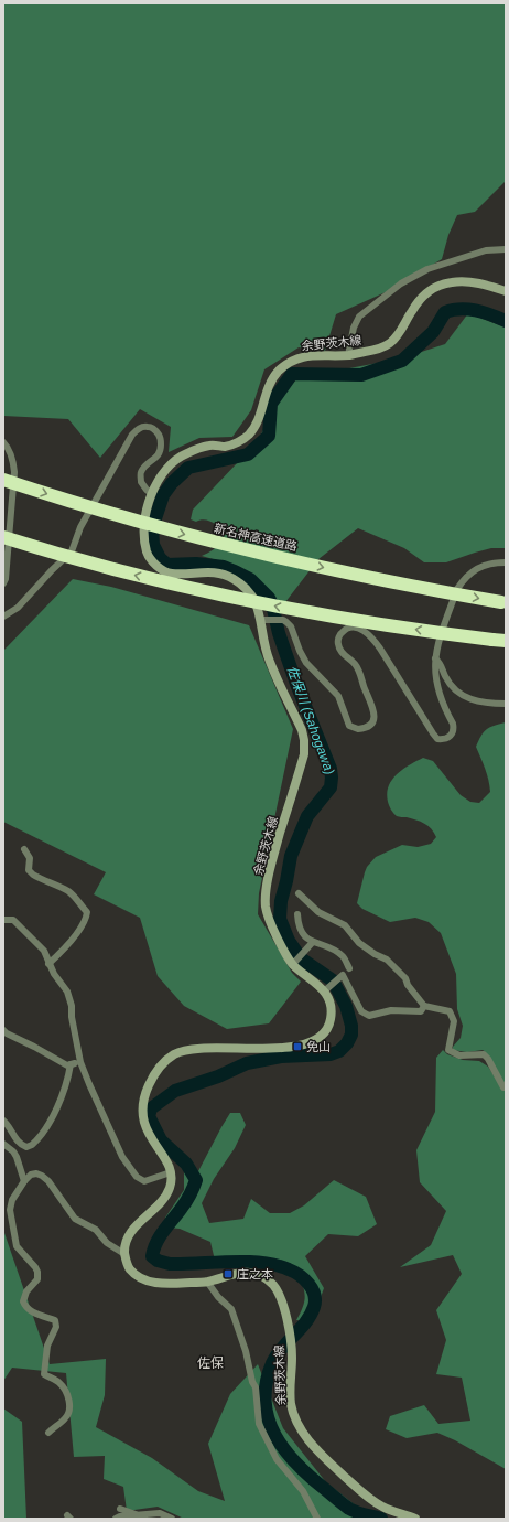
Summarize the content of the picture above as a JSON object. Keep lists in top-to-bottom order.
{
  "streets": {
    "highway": ["新名神高速道路"],
    "main road": ["余野茨木線"]
  },
  "districts": ["佐保"],
  "water": ["佐保川 (Sahogawa)"],
  "places": {
    "transit": ["免山", "庄之本"]
  }
}
